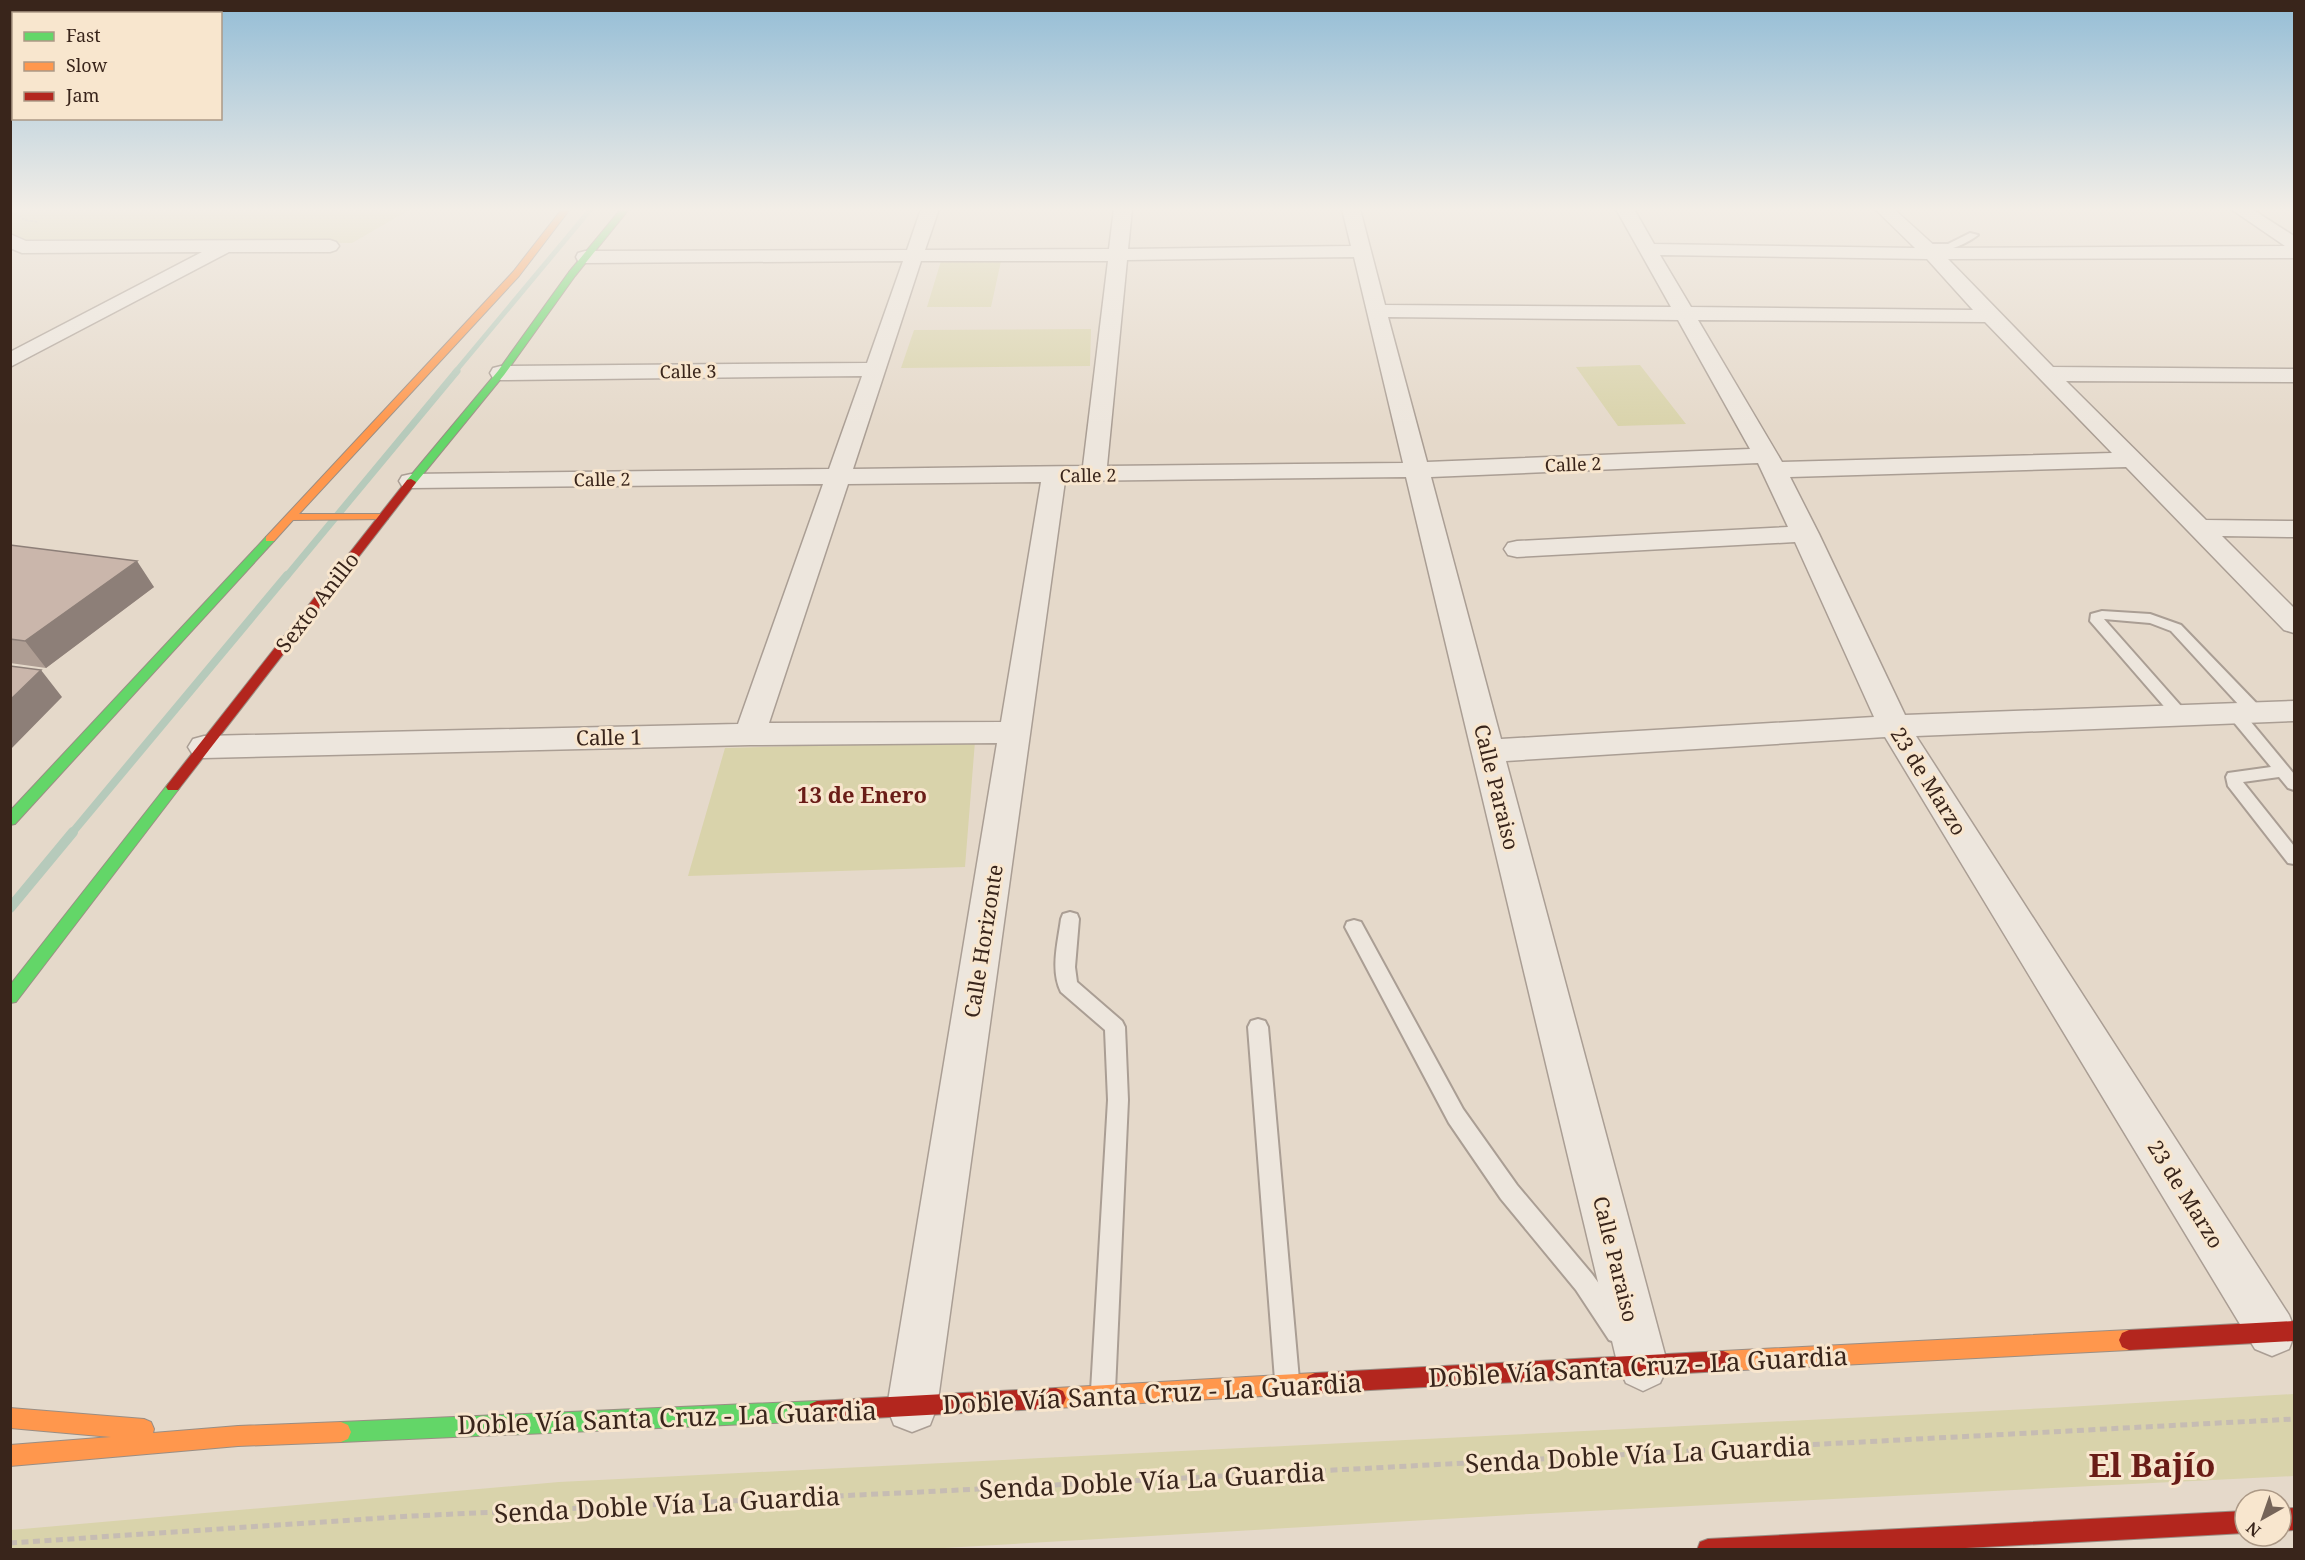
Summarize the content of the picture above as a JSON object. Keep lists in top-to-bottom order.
{
  "streets": {
    "main road": ["Sexto Anillo", "Doble Vía Santa Cruz - La Guardia"],
    "street": [
      "Calle 3",
      "Calle 2",
      "Calle 1",
      "23 de Marzo",
      "Calle Paraiso",
      "Calle Horizonte"
    ],
    "path": ["Senda Doble Vía La Guardia"]
  },
  "crossings": [
    ["Calle 3", "Sexto Anillo"],
    ["Calle 2", "Sexto Anillo"],
    ["Calle 2", "23 de Marzo"],
    ["Calle 2", "Calle Paraiso"],
    ["Calle 2", "Calle Horizonte"],
    ["Sexto Anillo", "Calle 1"],
    ["Calle 1", "Calle Horizonte"],
    ["23 de Marzo", "Doble Vía Santa Cruz - La Guardia"],
    ["Calle Paraiso", "Doble Vía Santa Cruz - La Guardia"],
    ["Calle Horizonte", "Doble Vía Santa Cruz - La Guardia"]
  ],
  "districts": ["13 de Enero", "El Bajío"],
  "legend": ["Fast", "Slow", "Jam"],
  "north": "bottom left"
}
